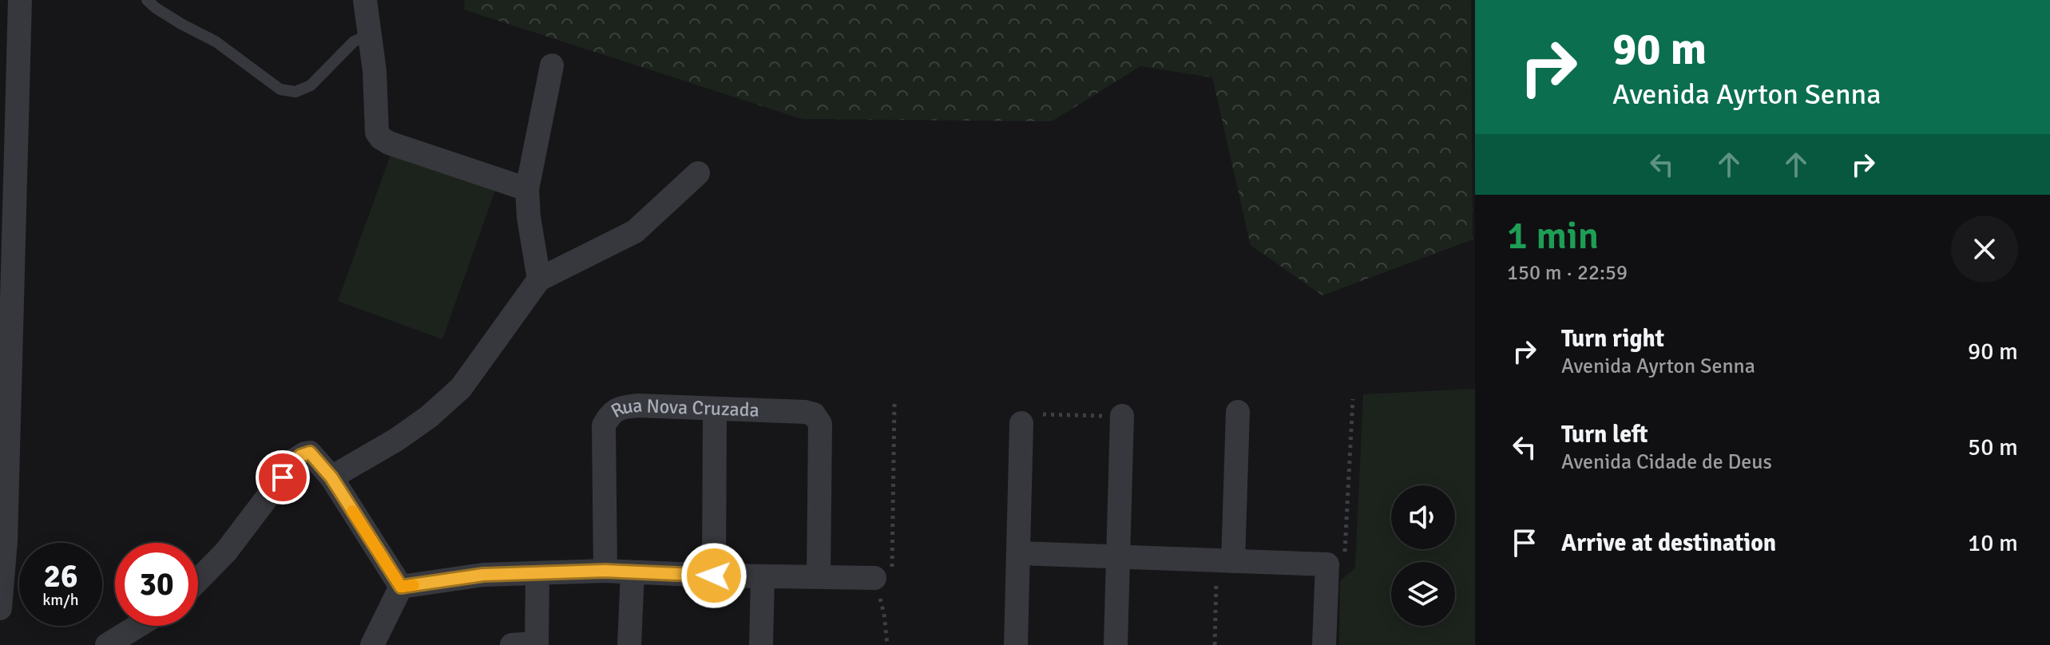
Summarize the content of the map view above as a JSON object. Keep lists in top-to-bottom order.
{
  "streets": {
    "street": ["Rua Nova Cruzada"]
  },
  "page": {
    "turn": ["90 m", "Avenida Ayrton Senna"],
    "heading": ["1 min", "150 m · 22:59"],
    "list": [
      {
        "name": "Turn right",
        "note": "Avenida Ayrton Senna",
        "value": "90 m"
      },
      {
        "name": "Turn left",
        "note": "Avenida Cidade de Deus",
        "value": "50 m"
      },
      {
        "name": "Arrive at destination",
        "value": "10 m"
      }
    ],
    "speed": "26 km/h",
    "limit": "30"
  }
}
